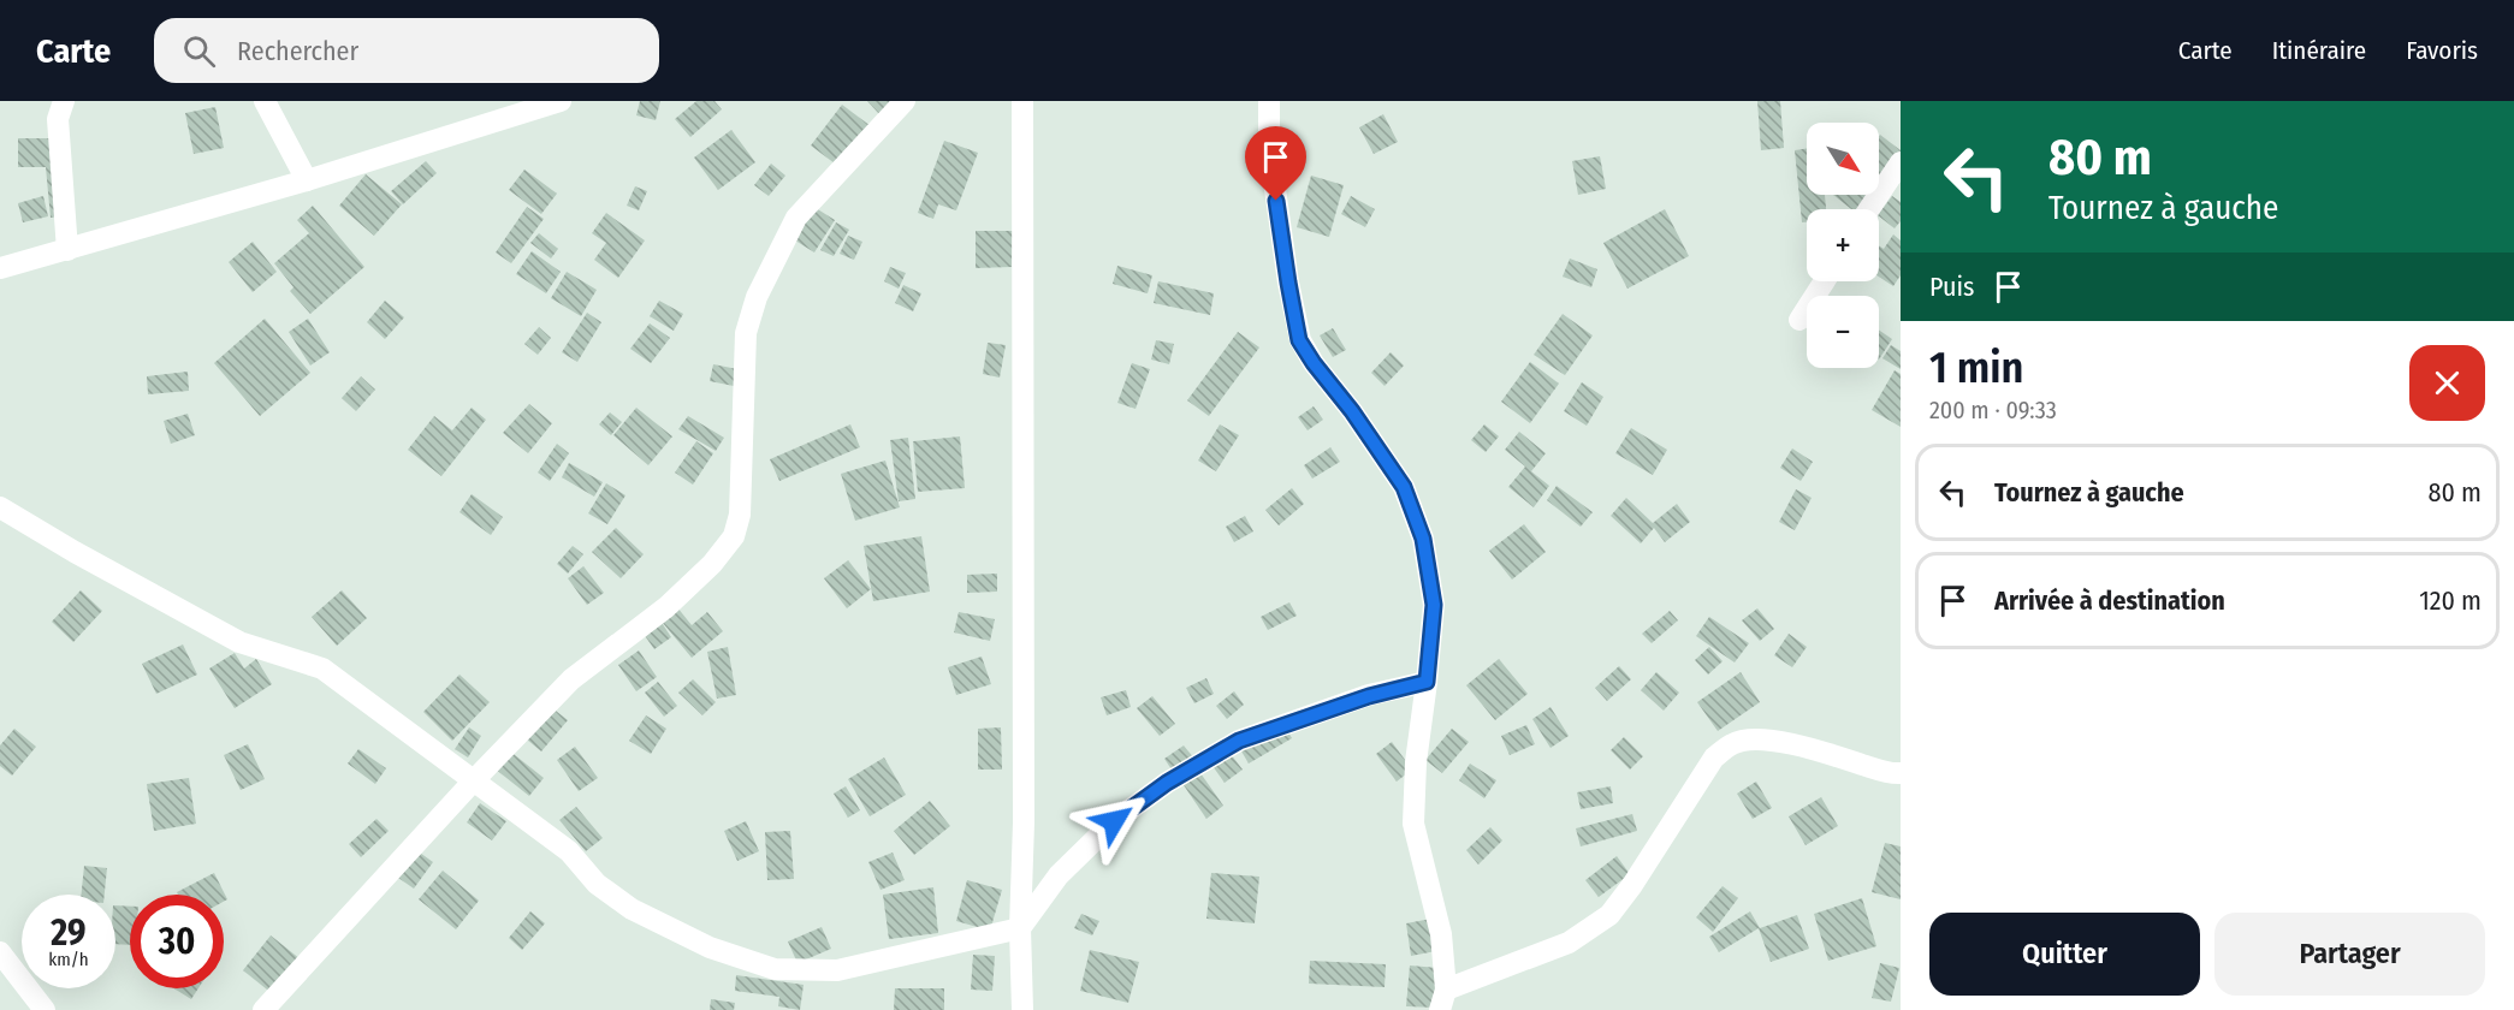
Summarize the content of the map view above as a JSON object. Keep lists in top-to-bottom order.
{
  "north": "bottom right",
  "page": {
    "header": "Carte",
    "search": "Rechercher",
    "nav": ["Carte", "Itinéraire", "Favoris"],
    "turn": ["80 m", "Tournez à gauche"],
    "map_buttons": ["+", "−"],
    "then": "Puis",
    "heading": ["1 min", "200 m · 09:33"],
    "list": [
      {
        "name": "Tournez à gauche",
        "value": "80 m"
      },
      {
        "name": "Arrivée à destination",
        "value": "120 m"
      }
    ],
    "speed": "29 km/h",
    "limit": "30",
    "buttons": ["Quitter", "Partager"]
  }
}
